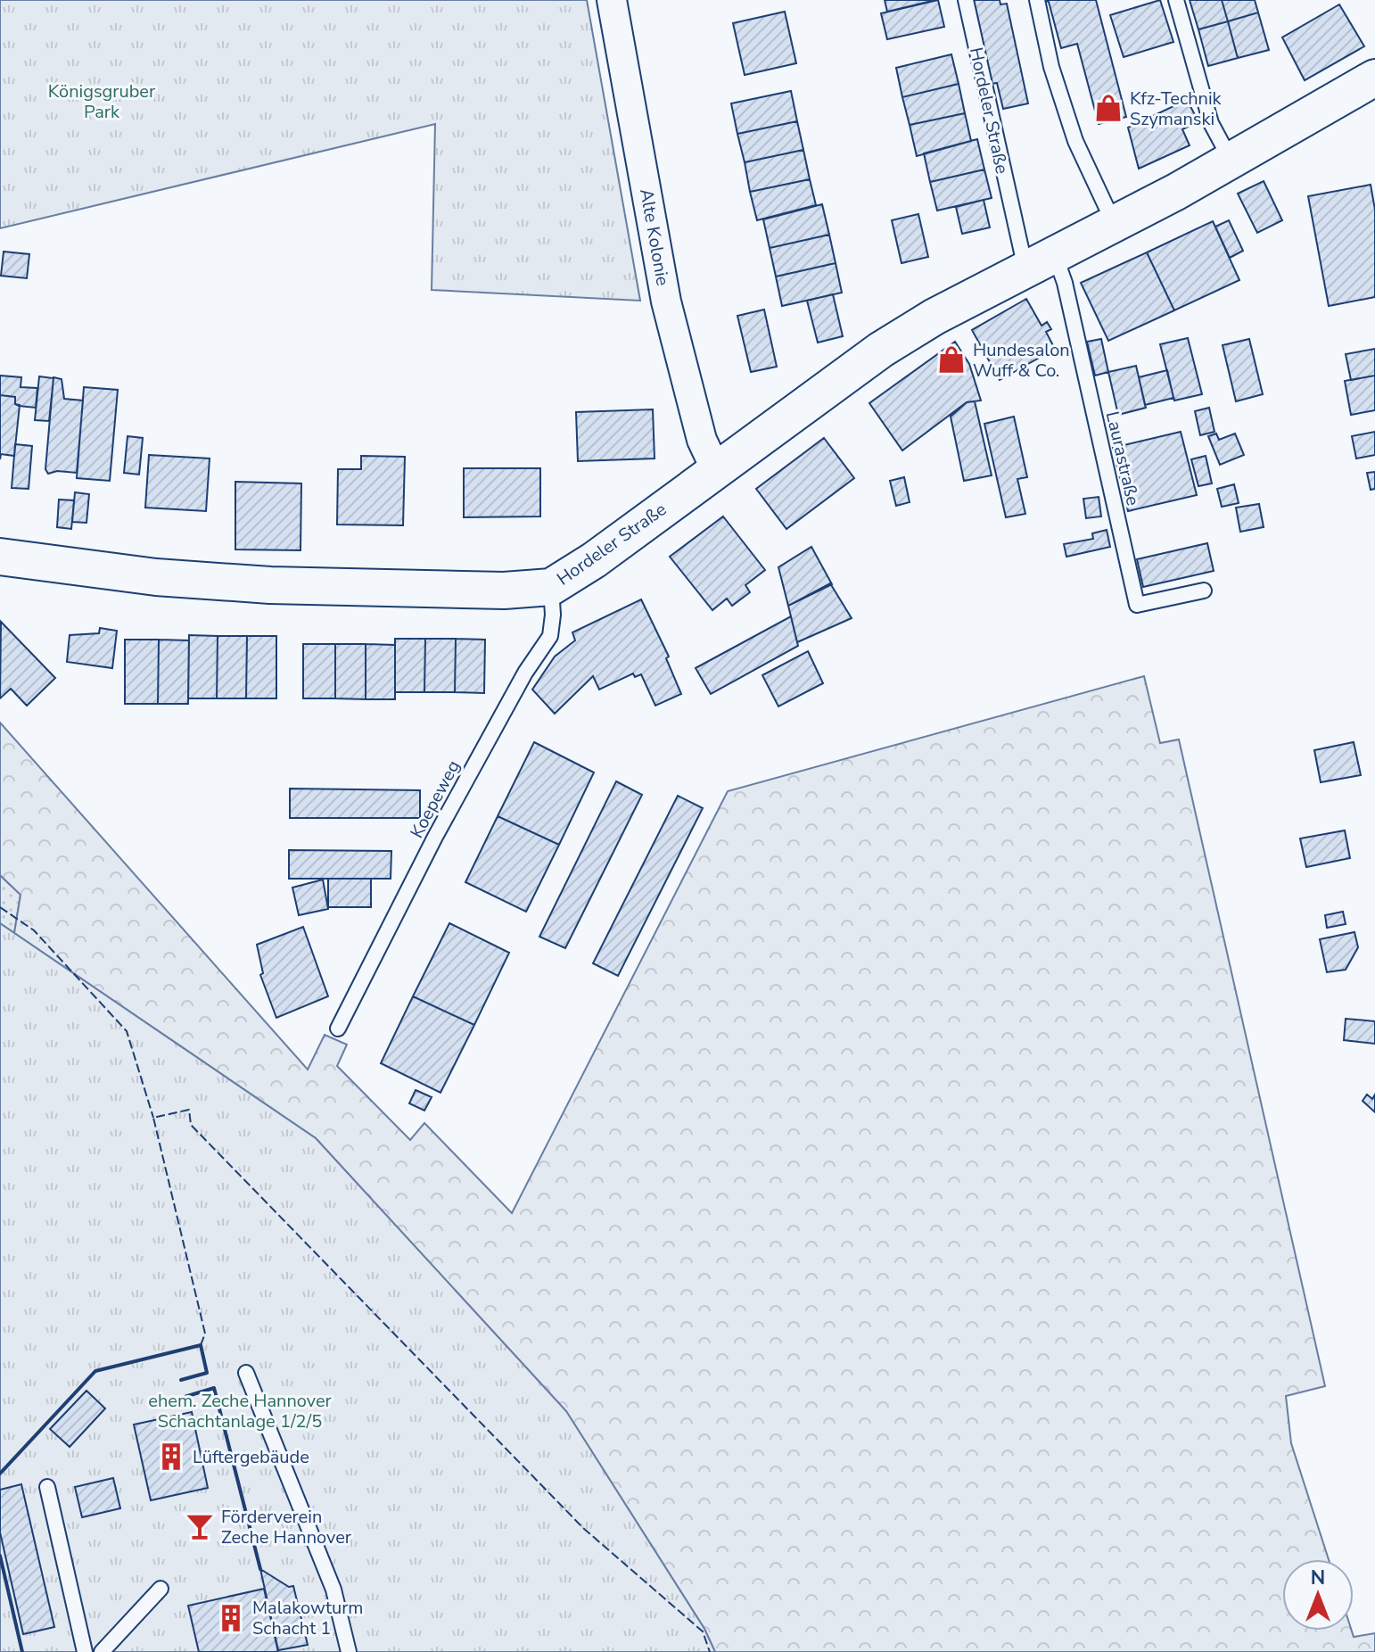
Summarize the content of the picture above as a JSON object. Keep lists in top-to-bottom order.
{
  "streets": {
    "street": ["Hordeler Straße", "Alte Kolonie"],
    "lane": ["Laurastraße", "Koepeweg"]
  },
  "crossings": [
    ["Hordeler Straße", "Alte Kolonie"],
    ["Hordeler Straße", "Laurastraße"],
    ["Hordeler Straße", "Koepeweg"]
  ],
  "parks": ["Königsgruber Park", "ehem. Zeche Hannover Schachtanlage 1/2/5"],
  "places": {
    "shop": ["Kfz-Technik Szymanski", "Hundesalon Wuff & Co."],
    "building": ["Lüftergebäude", "Malakowturm Schacht 1"],
    "bar": ["Förderverein Zeche Hannover"]
  },
  "north": "top"
}
